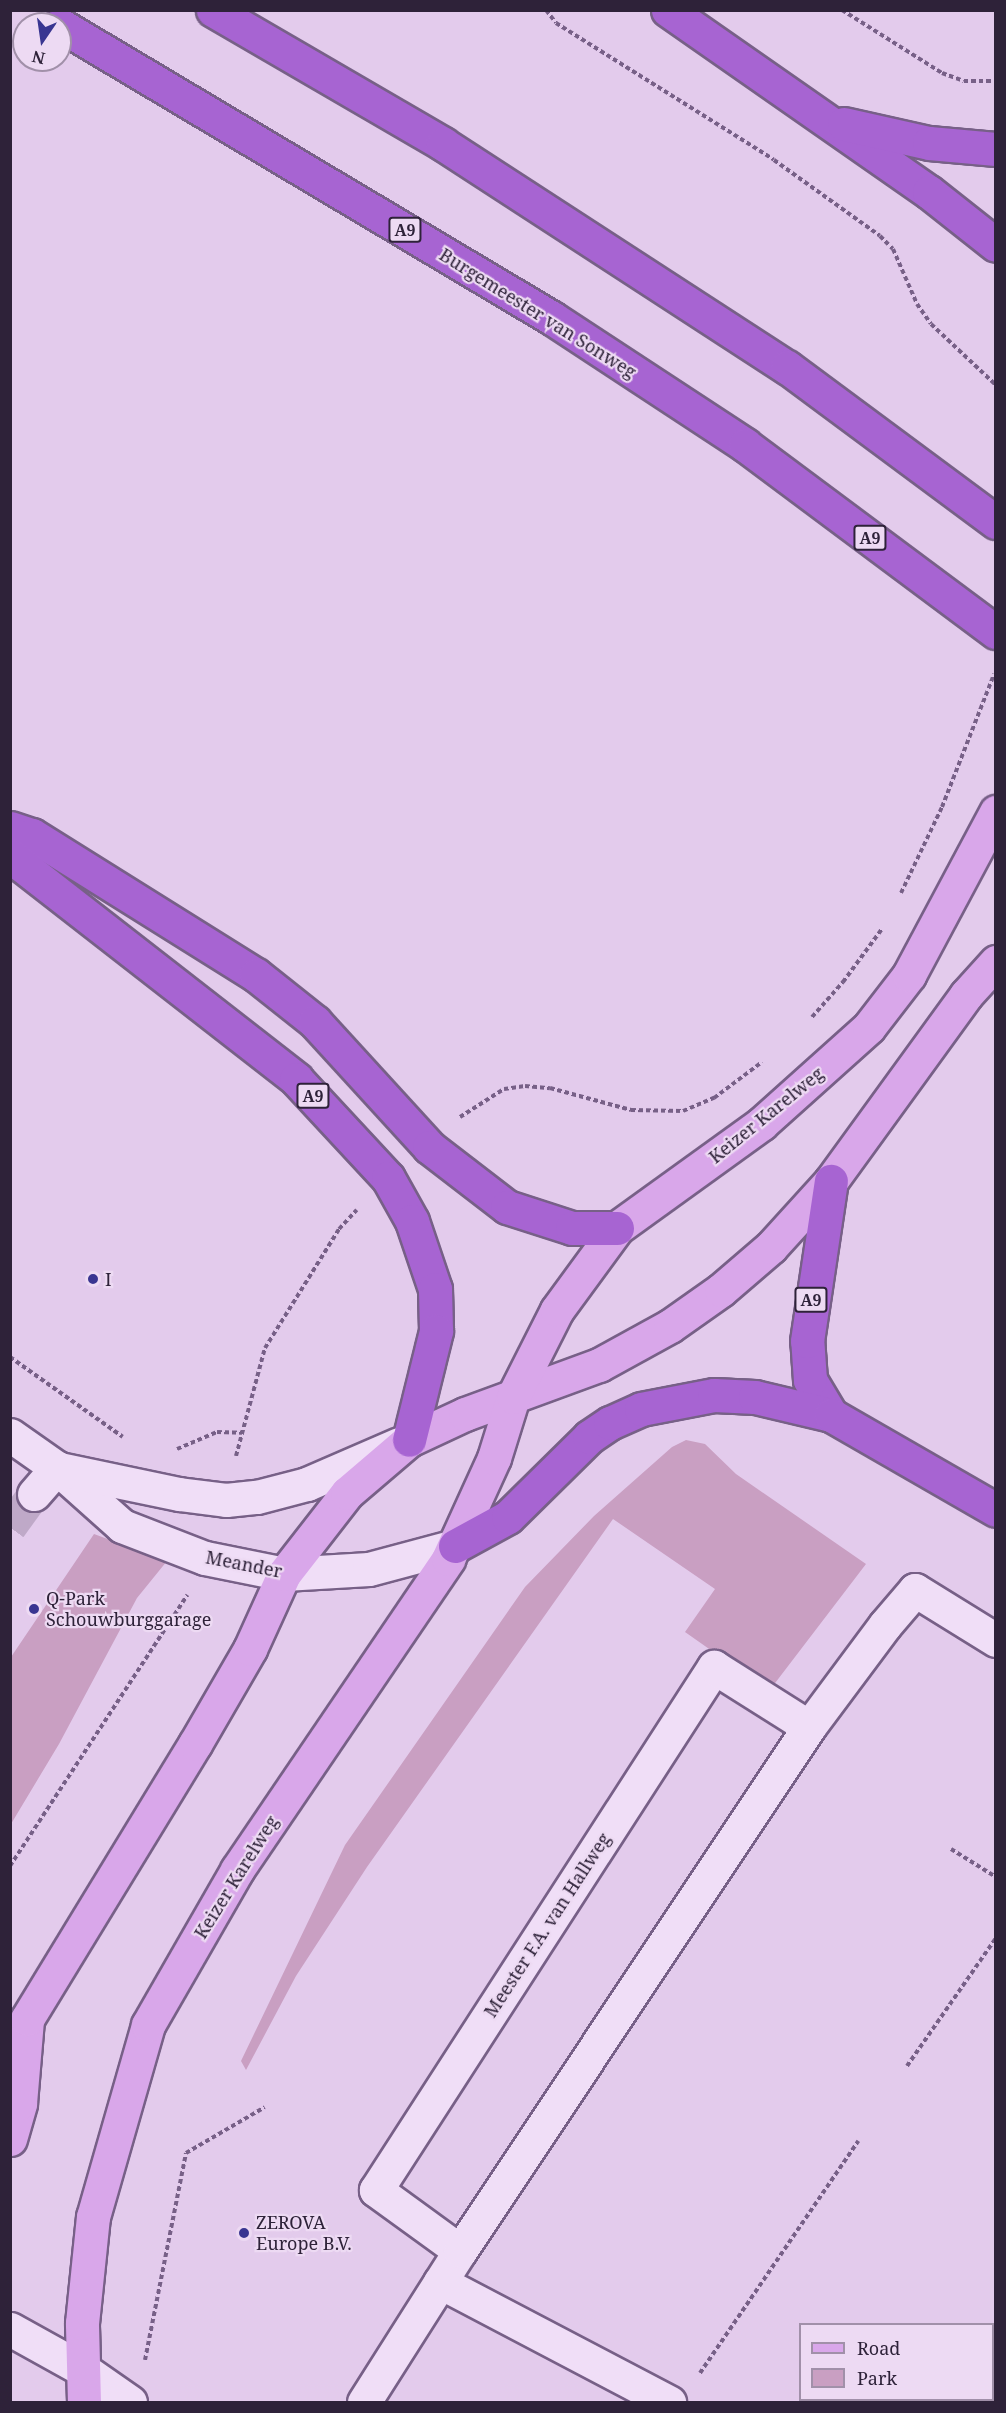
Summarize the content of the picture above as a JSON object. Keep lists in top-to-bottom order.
{
  "streets": {
    "highway": ["A9", "Burgemeester van Sonweg"],
    "main road": ["Keizer Karelweg"],
    "street": ["Meander", "Meester F.A. van Hallweg"]
  },
  "crossings": [
    ["A9", "Keizer Karelweg"],
    ["A9", "Meander"],
    ["Keizer Karelweg", "Meander"]
  ],
  "places": ["I", "Q-Park Schouwburggarage", "ZEROVA Europe B.V."],
  "legend": ["Road", "Park"],
  "north": "bottom"
}
